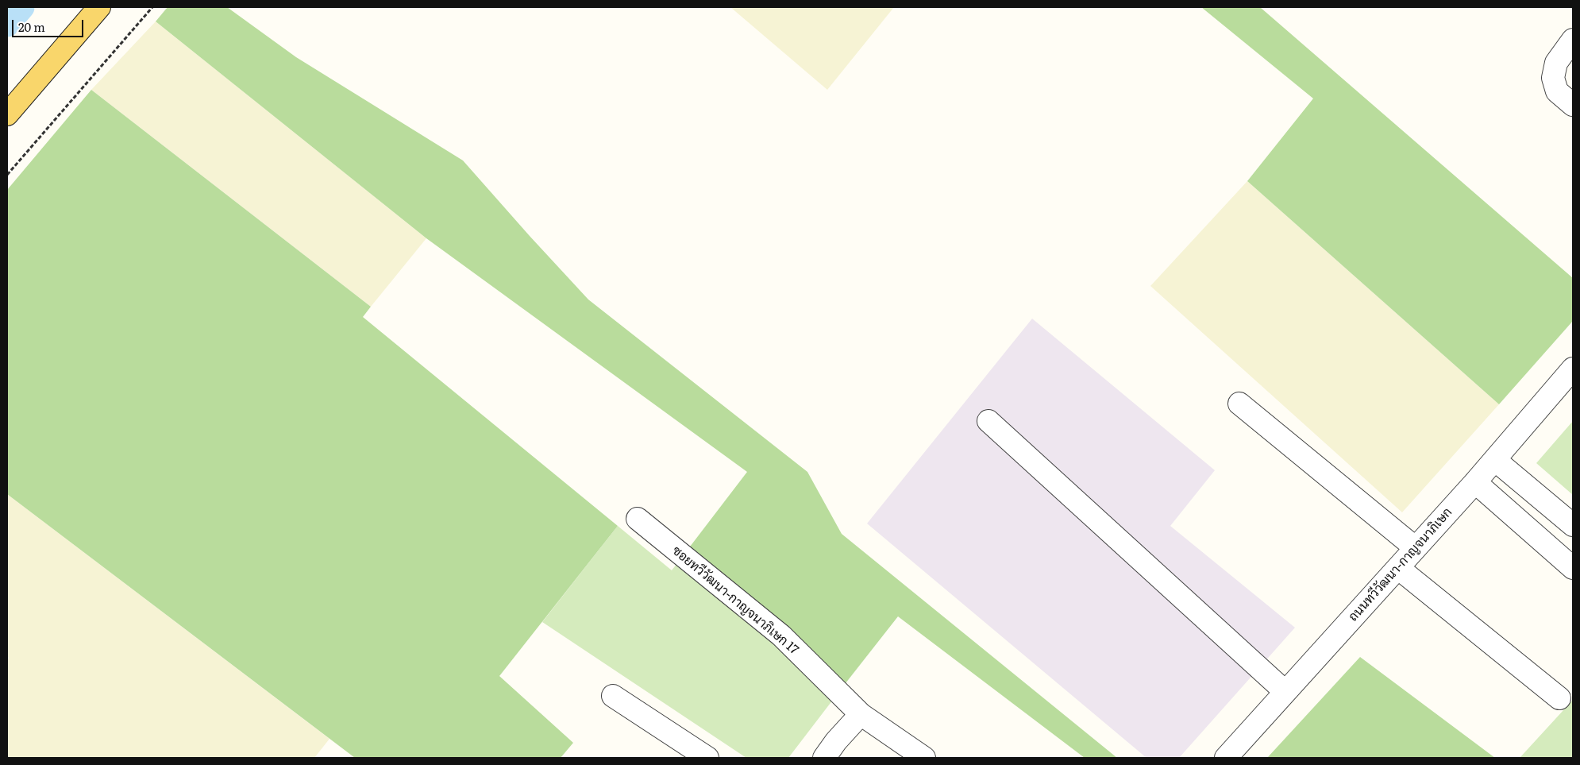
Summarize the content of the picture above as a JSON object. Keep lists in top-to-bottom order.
{
  "streets": {
    "street": ["ถนนทวีวัฒนา-กาญจนาภิเษก", "ซอยทวีวัฒนา-กาญจนาภิเษก 17"]
  },
  "scale_bar": "20 m"
}
